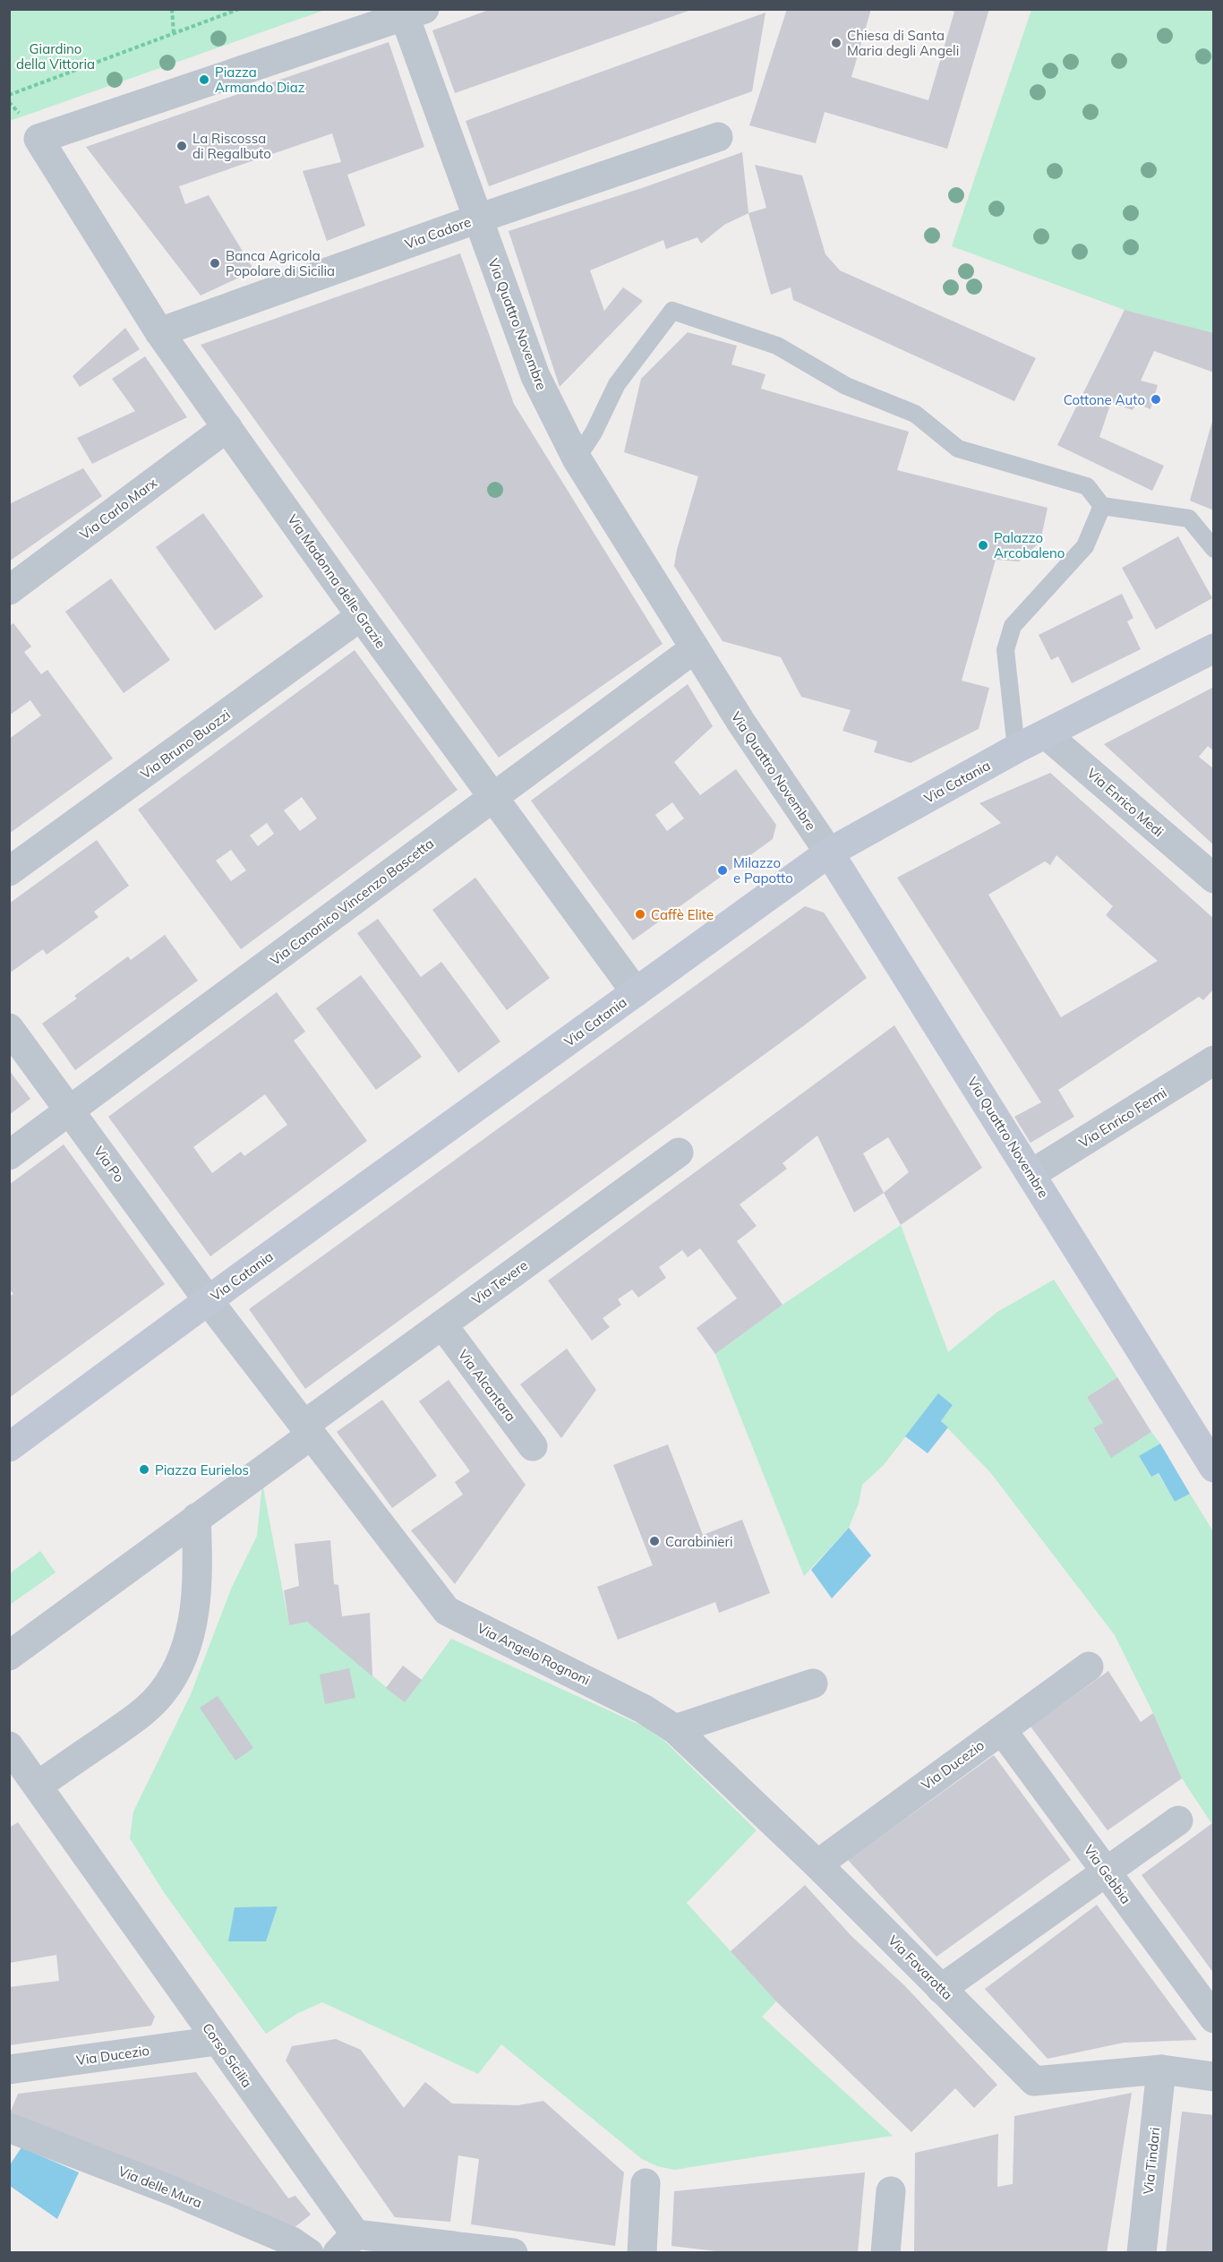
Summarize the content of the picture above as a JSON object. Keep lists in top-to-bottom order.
{
  "streets": {
    "street": [
      "Via Cadore",
      "Via Quattro Novembre",
      "Via Carlo Marx",
      "Via Madonna delle Grazie",
      "Via Bruno Buozzi",
      "Via Catania",
      "Via Enrico Medi",
      "Via Canonico Vincenzo Bascetta",
      "Via Enrico Fermi",
      "Via Po",
      "Via Tevere",
      "Via Alcantara",
      "Via Angelo Rognoni",
      "Via Ducezio",
      "Via Gebbia",
      "Via Favarotta",
      "Corso Sicilia",
      "Via Tindari",
      "Via delle Mura"
    ]
  },
  "crossings": [
    ["Via Cadore", "Via Quattro Novembre"],
    ["Via Cadore", "Via Madonna delle Grazie"],
    ["Via Quattro Novembre", "Via Madonna delle Grazie"],
    ["Via Quattro Novembre", "Via Catania"],
    ["Via Quattro Novembre", "Via Canonico Vincenzo Bascetta"],
    ["Via Quattro Novembre", "Via Enrico Fermi"],
    ["Via Carlo Marx", "Via Madonna delle Grazie"],
    ["Via Madonna delle Grazie", "Via Bruno Buozzi"],
    ["Via Madonna delle Grazie", "Via Catania"],
    ["Via Madonna delle Grazie", "Via Canonico Vincenzo Bascetta"],
    ["Via Catania", "Via Enrico Medi"],
    ["Via Catania", "Via Po"],
    ["Via Canonico Vincenzo Bascetta", "Via Po"],
    ["Via Po", "Via Tevere"],
    ["Via Po", "Via Angelo Rognoni"],
    ["Via Tevere", "Via Alcantara"],
    ["Via Tevere", "Via Angelo Rognoni"],
    ["Via Angelo Rognoni", "Via Favarotta"],
    ["Via Ducezio", "Via Gebbia"],
    ["Via Ducezio", "Via Favarotta"],
    ["Via Ducezio", "Corso Sicilia"],
    ["Via Favarotta", "Via Tindari"]
  ],
  "parks": ["Giardino della Vittoria"],
  "places": [
    "Chiesa di Santa Maria degli Angeli",
    "Piazza Armando Diaz",
    "La Riscossa di Regalbuto",
    "Banca Agricola Popolare di Sicilia",
    "Cottone Auto",
    "Palazzo Arcobaleno",
    "Milazzo e Papotto",
    "Caffè Elite",
    "Piazza Eurielos",
    "Carabinieri"
  ]
}
